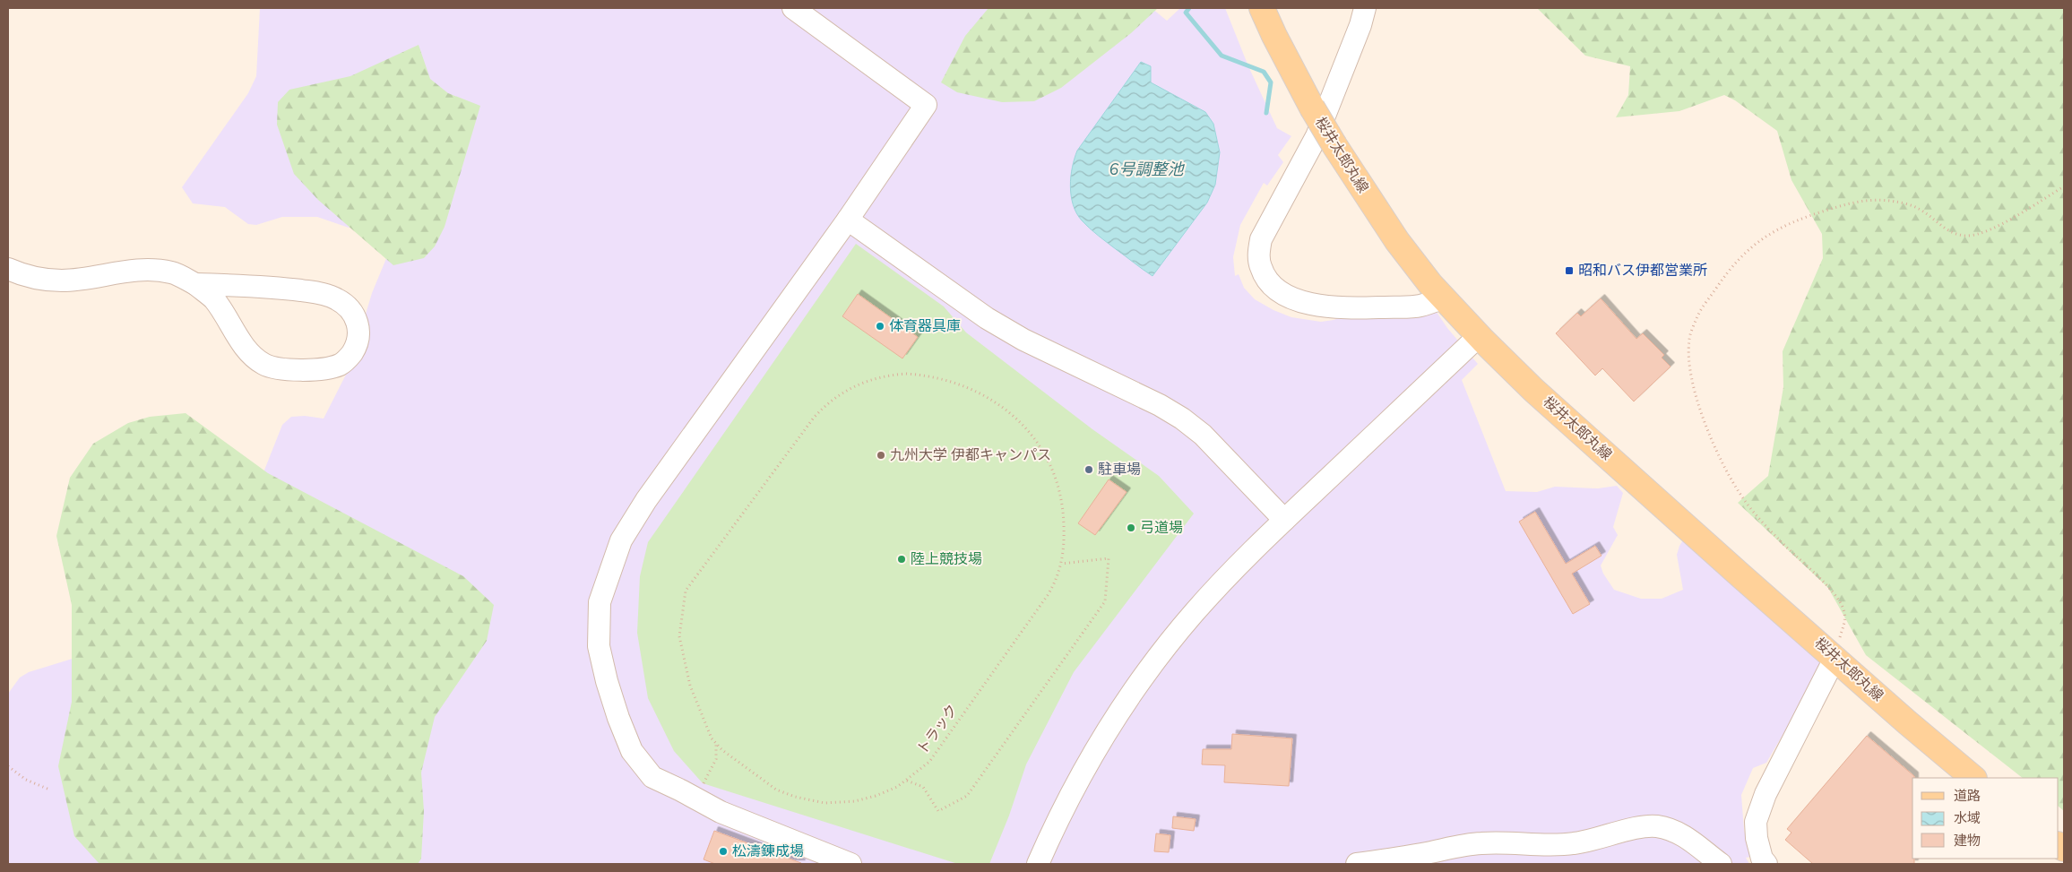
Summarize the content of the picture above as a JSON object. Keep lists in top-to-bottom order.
{
  "streets": {
    "main road": ["桜井太郎丸線"],
    "path": ["トラック"]
  },
  "water": ["6号調整池"],
  "places": {
    "transit": ["昭和バス伊都営業所"],
    "other": [
      "体育器具庫",
      "九州大学 伊都キャンパス",
      "駐車場",
      "弓道場",
      "陸上競技場",
      "松濤錬成場"
    ]
  },
  "legend": ["道路", "水域", "建物"]
}
